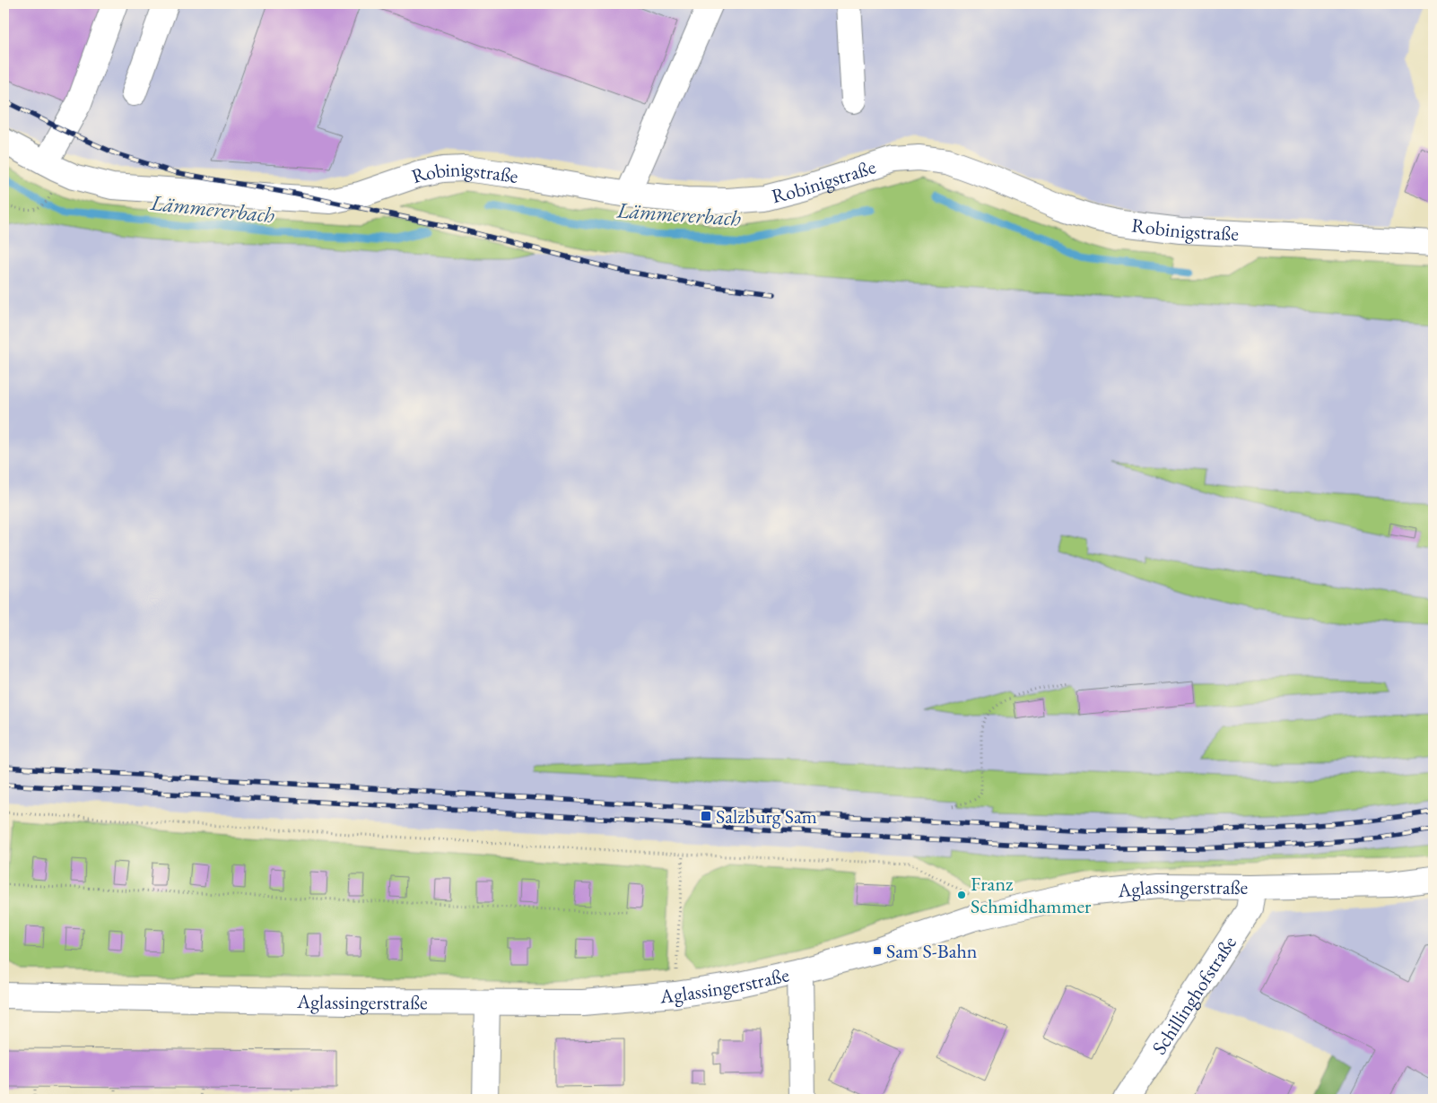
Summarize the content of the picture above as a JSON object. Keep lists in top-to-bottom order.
{
  "streets": {
    "street": ["Robinigstraße", "Aglassingerstraße", "Schillinghofstraße"]
  },
  "crossings": [
    ["Aglassingerstraße", "Schillinghofstraße"]
  ],
  "water": ["Lämmererbach"],
  "places": {
    "transit": ["Salzburg Sam", "Sam S-Bahn"],
    "other": ["Franz Schmidhammer"]
  }
}
